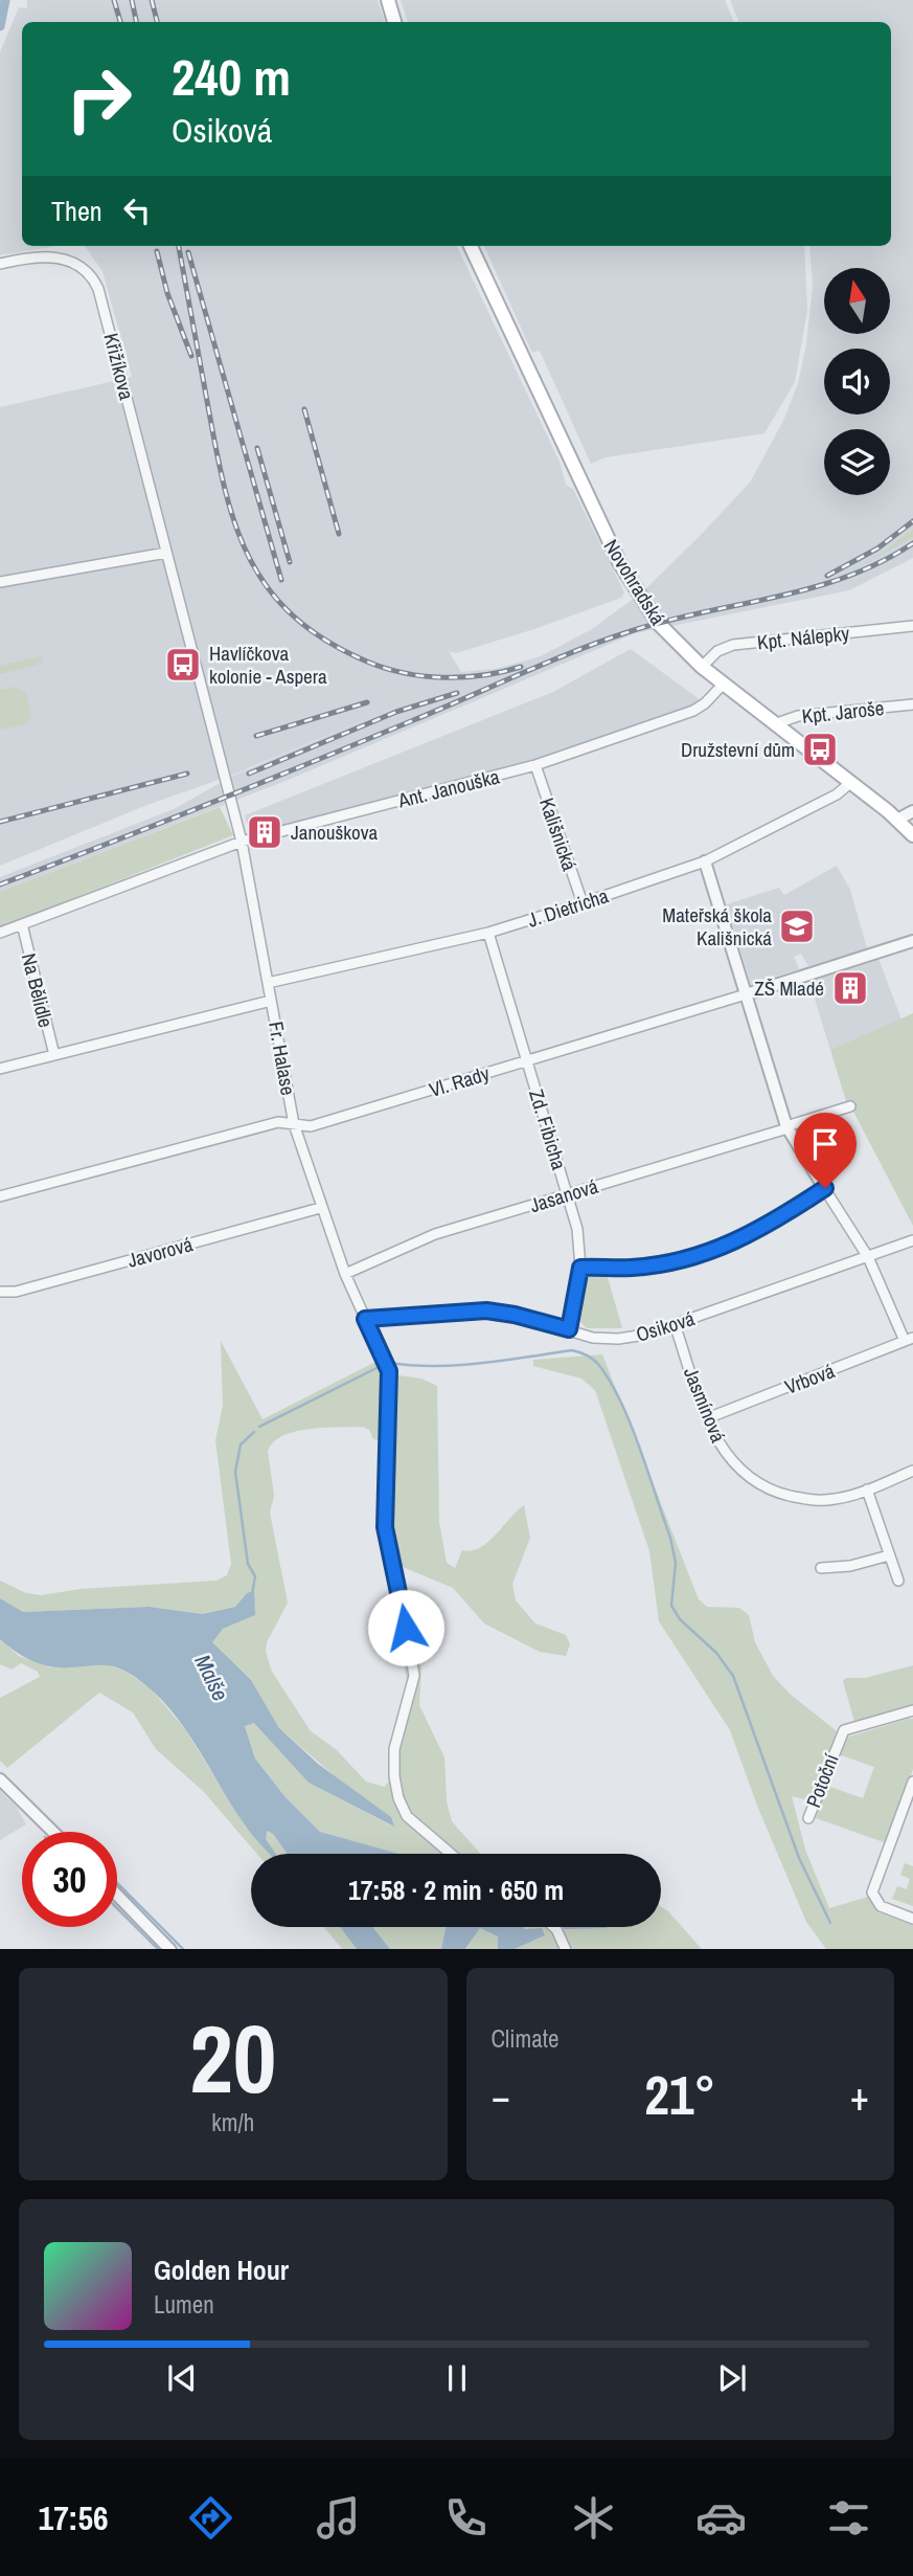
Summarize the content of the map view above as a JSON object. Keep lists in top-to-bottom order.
{
  "streets": {
    "main road": ["Novohradská"],
    "street": [
      "Křižíkova",
      "Kpt. Nálepky",
      "Kpt. Jaroše",
      "Ant. Janouška",
      "Kališnická",
      "J. Dietricha",
      "Na Bělidle",
      "Fr. Halase",
      "Vl. Rady",
      "Zd. Fibicha",
      "Jasanová",
      "Javorová",
      "Osiková",
      "Vrbová",
      "Jasmínová",
      "Potoční"
    ]
  },
  "crossings": [
    ["Křižíkova", "Fr. Halase"],
    ["Novohradská", "Kpt. Nálepky"],
    ["Novohradská", "Kpt. Jaroše"],
    ["Novohradská", "Ant. Janouška"],
    ["Novohradská", "J. Dietricha"],
    ["Ant. Janouška", "Kališnická"],
    ["Ant. Janouška", "Na Bělidle"],
    ["Ant. Janouška", "Fr. Halase"],
    ["Kališnická", "J. Dietricha"],
    ["J. Dietricha", "Fr. Halase"],
    ["J. Dietricha", "Zd. Fibicha"],
    ["Fr. Halase", "Vl. Rady"],
    ["Fr. Halase", "Jasanová"],
    ["Fr. Halase", "Javorová"],
    ["Fr. Halase", "Osiková"],
    ["Vl. Rady", "Zd. Fibicha"],
    ["Zd. Fibicha", "Jasanová"],
    ["Zd. Fibicha", "Osiková"],
    ["Osiková", "Jasmínová"],
    ["Vrbová", "Jasmínová"]
  ],
  "water": ["Malše"],
  "places": {
    "bus stop": ["Havlíčkova kolonie - Aspera", "Družstevní dům"],
    "building": ["Janouškova", "ZŠ Mladé"],
    "school or university": ["Mateřská škola Kališnická"]
  },
  "north": "top",
  "page": {
    "turn": ["240 m", "Osiková"],
    "then": "Then",
    "limit": "30",
    "trip": "17:58 · 2 min · 650 m",
    "tile": [
      ["20", "km/h"],
      "Climate"
    ],
    "heat": ["−", "21°", "+"],
    "song": ["Golden Hour", "Lumen"],
    "tabs": "17:56"
  }
}
